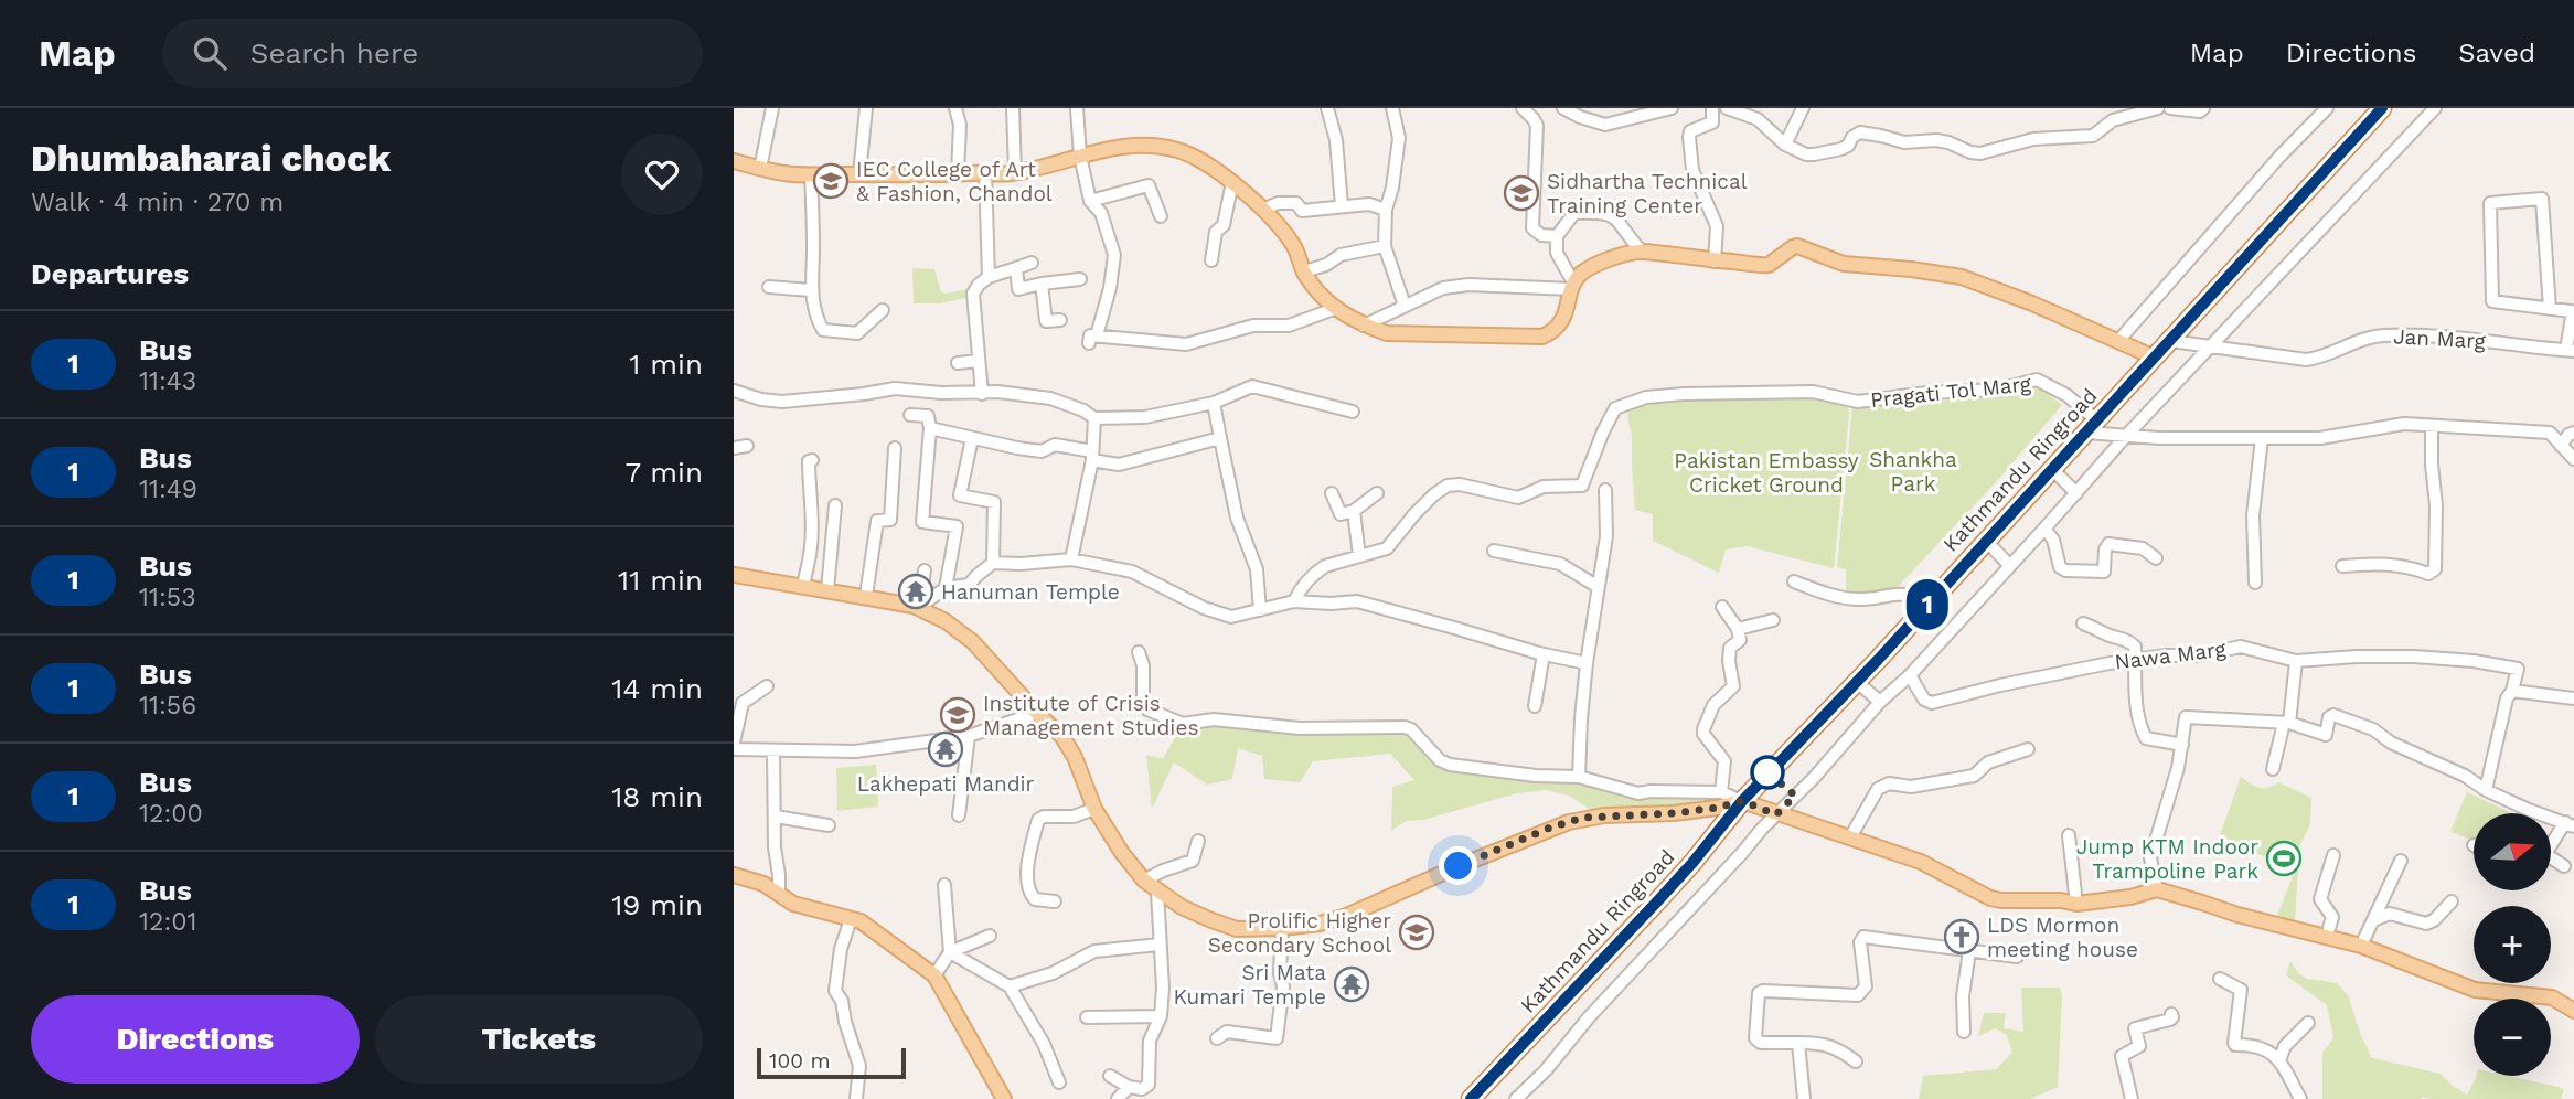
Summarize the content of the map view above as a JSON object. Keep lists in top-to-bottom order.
{
  "streets": {
    "highway": ["Kathmandu Ringroad"],
    "street": ["Jan Marg", "Pragati Tol Marg", "Nawa Marg"]
  },
  "crossings": [
    ["Jan Marg", "Kathmandu Ringroad"],
    ["Pragati Tol Marg", "Kathmandu Ringroad"]
  ],
  "parks": ["Shankha Park", "Pakistan Embassy Cricket Ground"],
  "places": {
    "school or university": [
      "IEC College of Art & Fashion, Chandol",
      "Sidhartha Technical Training Center",
      "Institute of Crisis Management Studies",
      "Prolific Higher Secondary School"
    ],
    "temple": ["Hanuman Temple", "Lakhepati Mandir", "Sri Mata Kumari Temple"],
    "sports": ["Jump KTM Indoor Trampoline Park"],
    "church": ["LDS Mormon meeting house"]
  },
  "lines": ["bus line 1"],
  "scale_bar": "100 m",
  "north": "right",
  "page": {
    "header": "Map",
    "search": "Search here",
    "nav": ["Map", "Directions", "Saved"],
    "heading": [
      ["Dhumbaharai chock", "Walk · 4 min · 270 m"],
      "Departures"
    ],
    "on_map": "1",
    "list": [
      {
        "mark": "1",
        "name": "Bus",
        "note": "11:43",
        "value": "1 min"
      },
      {
        "mark": "1",
        "name": "Bus",
        "note": "11:49",
        "value": "7 min"
      },
      {
        "mark": "1",
        "name": "Bus",
        "note": "11:53",
        "value": "11 min"
      },
      {
        "mark": "1",
        "name": "Bus",
        "note": "11:56",
        "value": "14 min"
      },
      {
        "mark": "1",
        "name": "Bus",
        "note": "12:00",
        "value": "18 min"
      },
      {
        "mark": "1",
        "name": "Bus",
        "note": "12:01",
        "value": "19 min"
      }
    ],
    "map_buttons": ["+", "−"],
    "buttons": ["Directions", "Tickets"],
    "scale": "100 m"
  }
}
